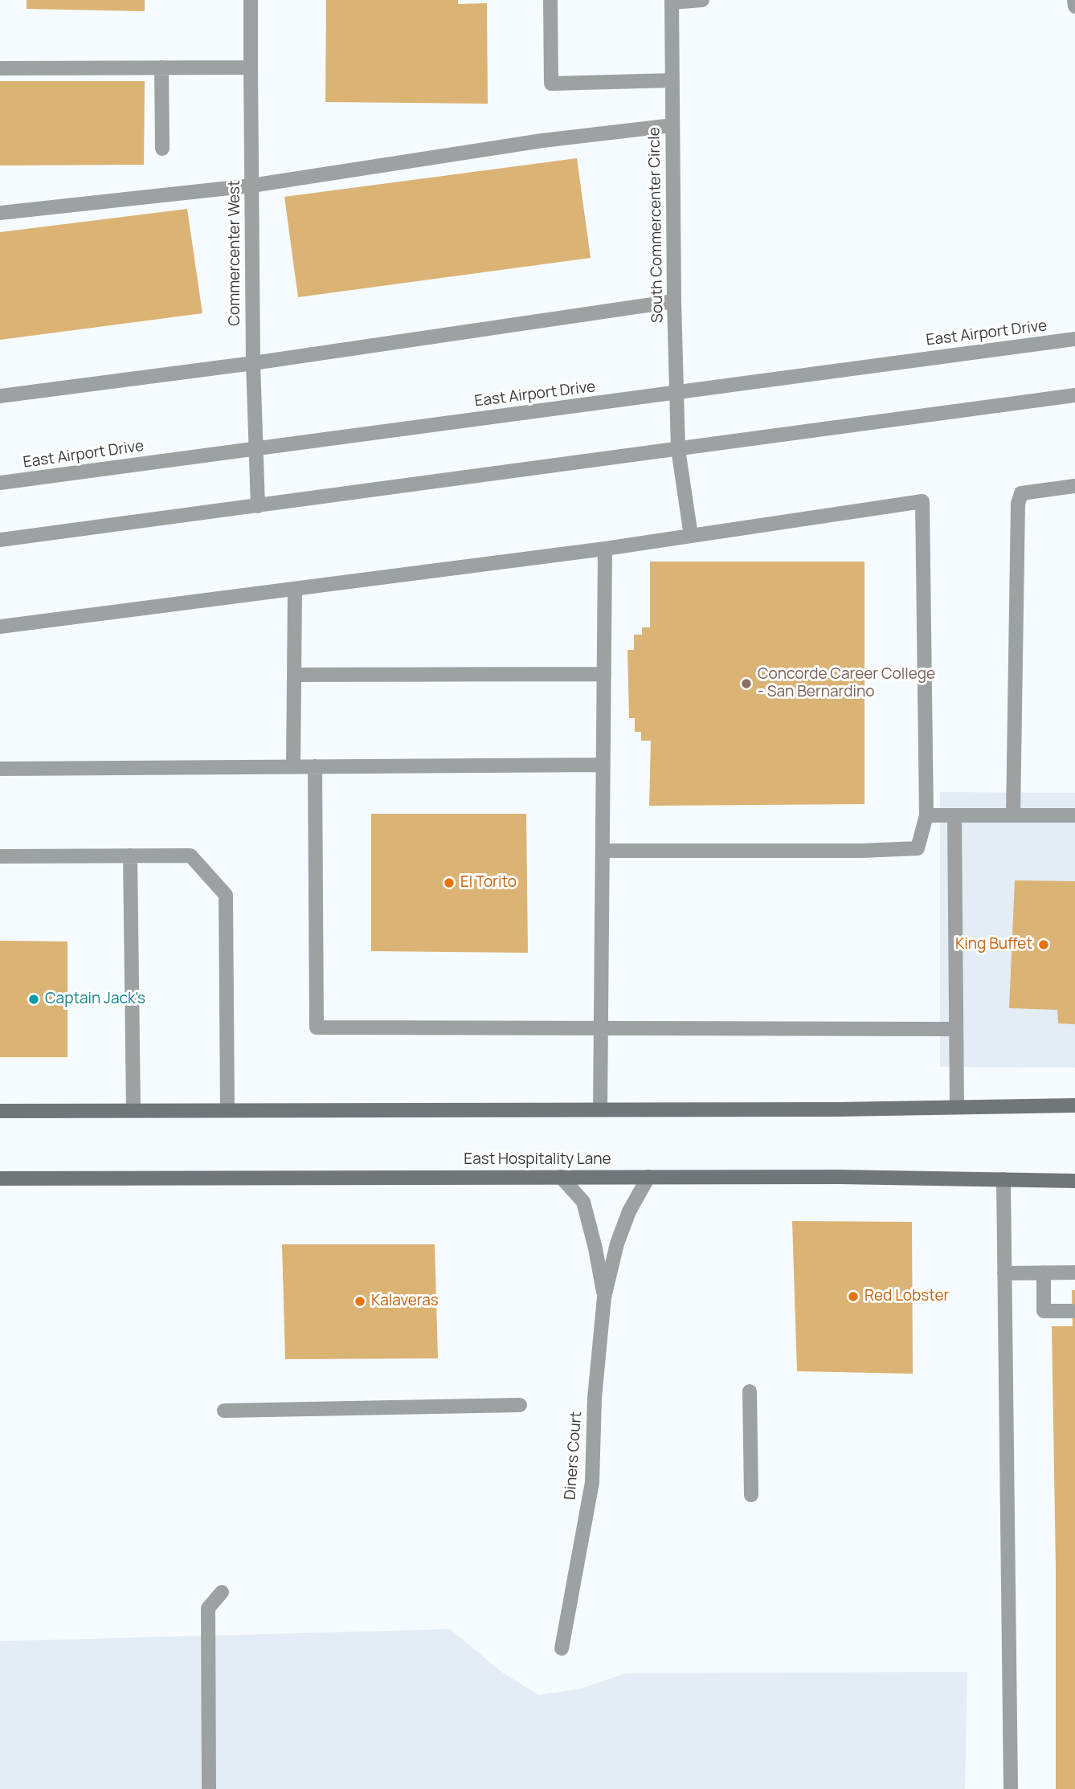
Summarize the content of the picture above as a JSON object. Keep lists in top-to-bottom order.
{
  "streets": {
    "main road": ["East Hospitality Lane"],
    "street": [
      "South Commercenter Circle",
      "Commercenter West",
      "East Airport Drive",
      "Diners Court"
    ]
  },
  "crossings": [
    ["South Commercenter Circle", "East Airport Drive"],
    ["Commercenter West", "East Airport Drive"],
    ["East Hospitality Lane", "Diners Court"]
  ],
  "places": [
    "Concorde Career College - San Bernardino",
    "El Torito",
    "King Buffet",
    "Captain Jack's",
    "Red Lobster",
    "Kalaveras"
  ]
}
